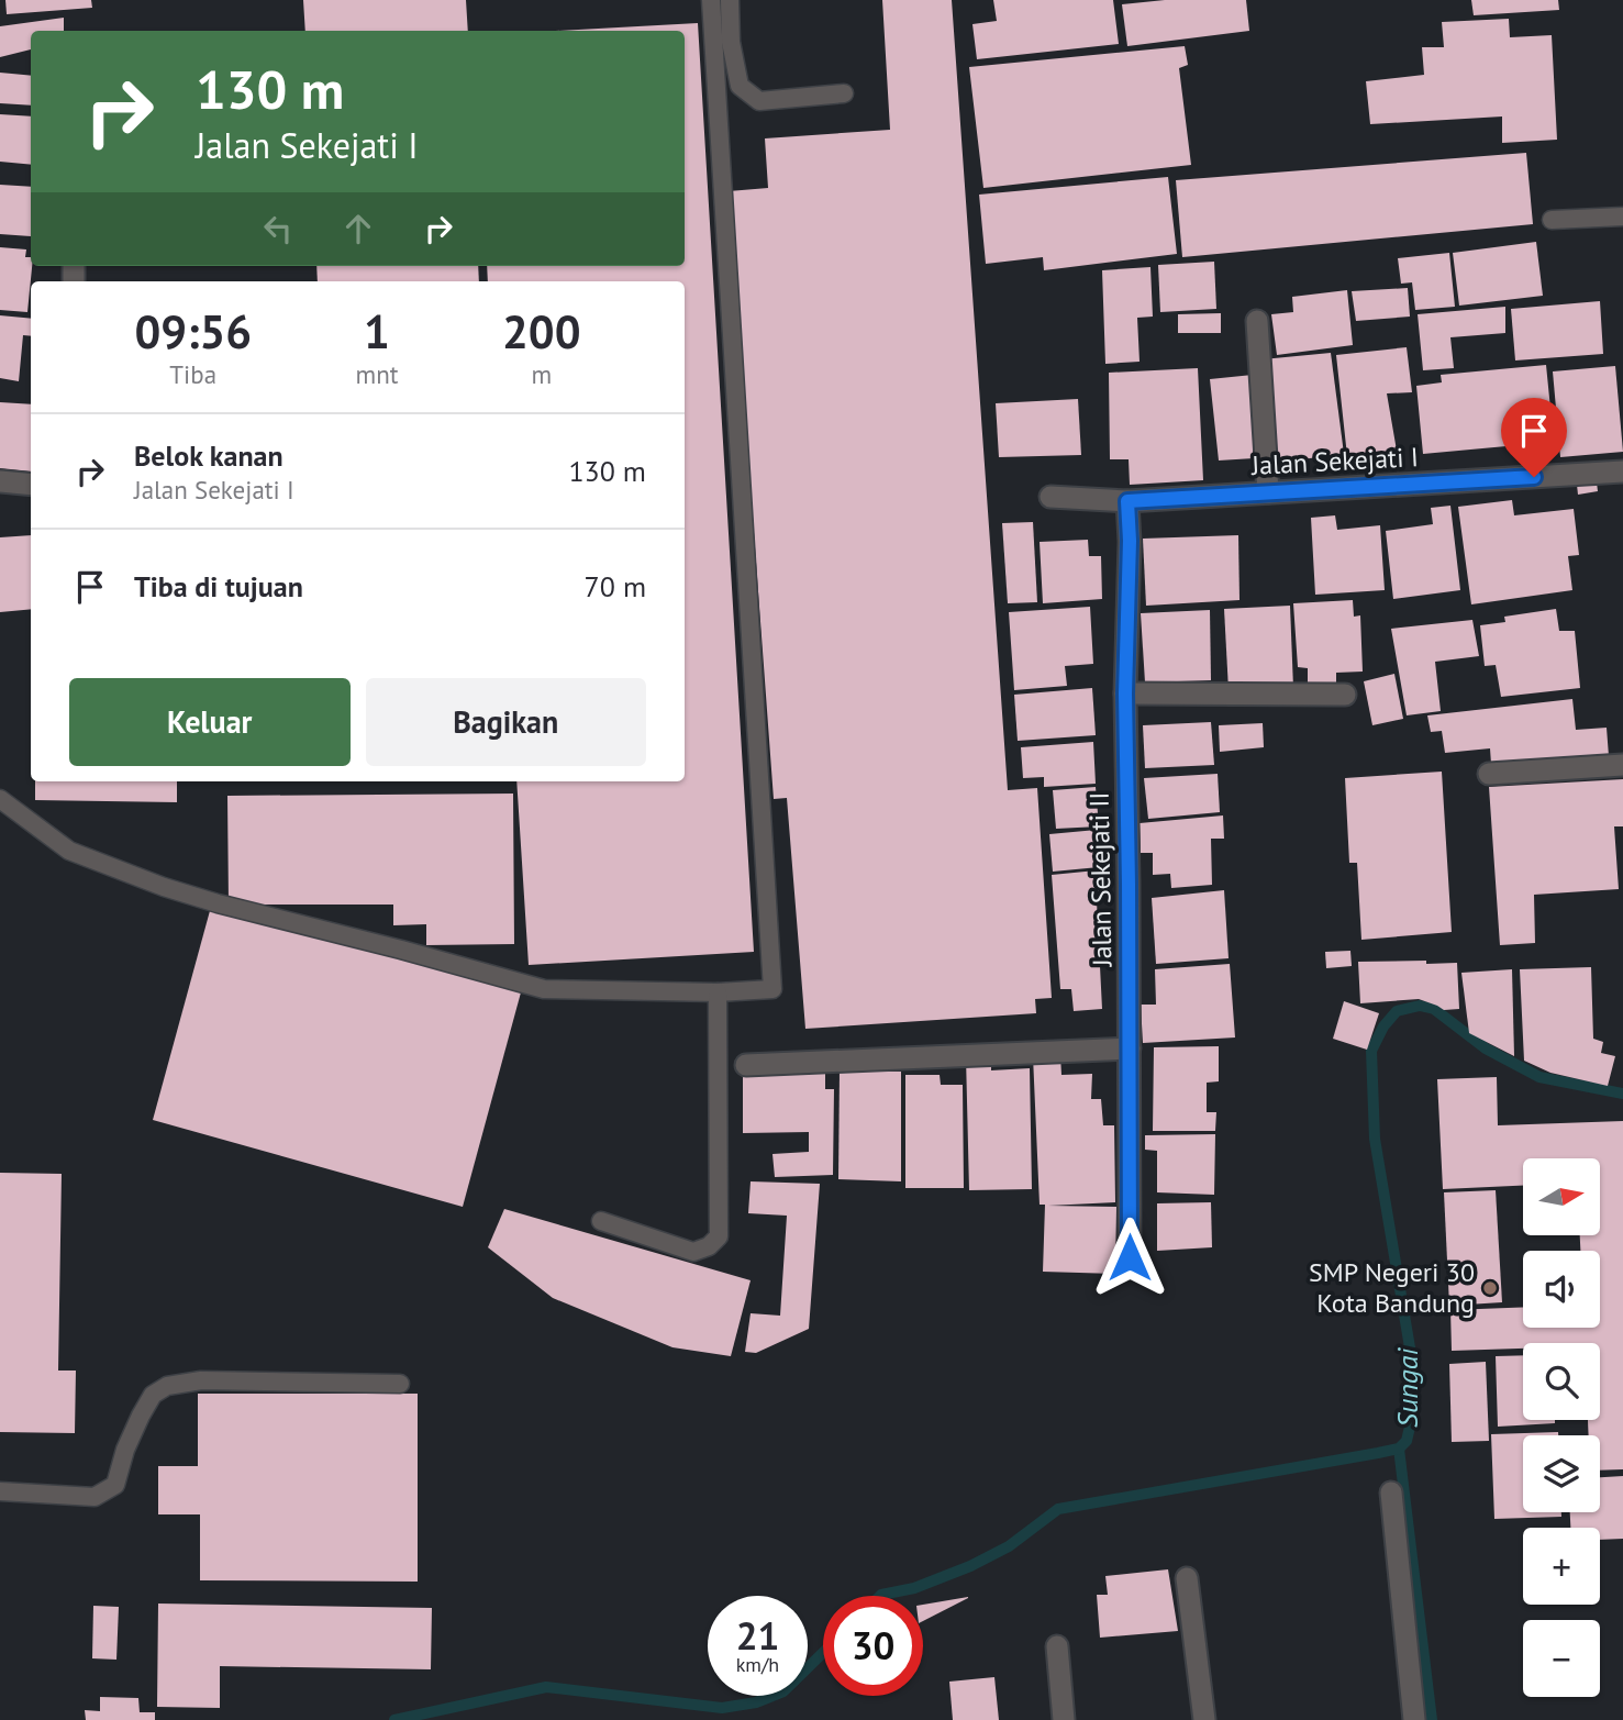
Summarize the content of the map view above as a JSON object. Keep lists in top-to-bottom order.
{
  "streets": {
    "street": ["Jalan Sekejati I", "Jalan Sekejati II"]
  },
  "crossings": [
    ["Jalan Sekejati I", "Jalan Sekejati II"]
  ],
  "water": ["Sungai"],
  "places": ["SMP Negeri 30 Kota Bandung"],
  "north": "right",
  "page": {
    "turn": ["130 m", "Jalan Sekejati I"],
    "eta": [
      "09:56",
      "Tiba",
      "1",
      "mnt",
      "200",
      "m"
    ],
    "list": [
      {
        "name": "Belok kanan",
        "note": "Jalan Sekejati I",
        "value": "130 m"
      },
      {
        "name": "Tiba di tujuan",
        "value": "70 m"
      }
    ],
    "buttons": ["Keluar", "Bagikan"],
    "map_buttons": ["+", "−"],
    "speed": "21 km/h",
    "limit": "30"
  }
}
